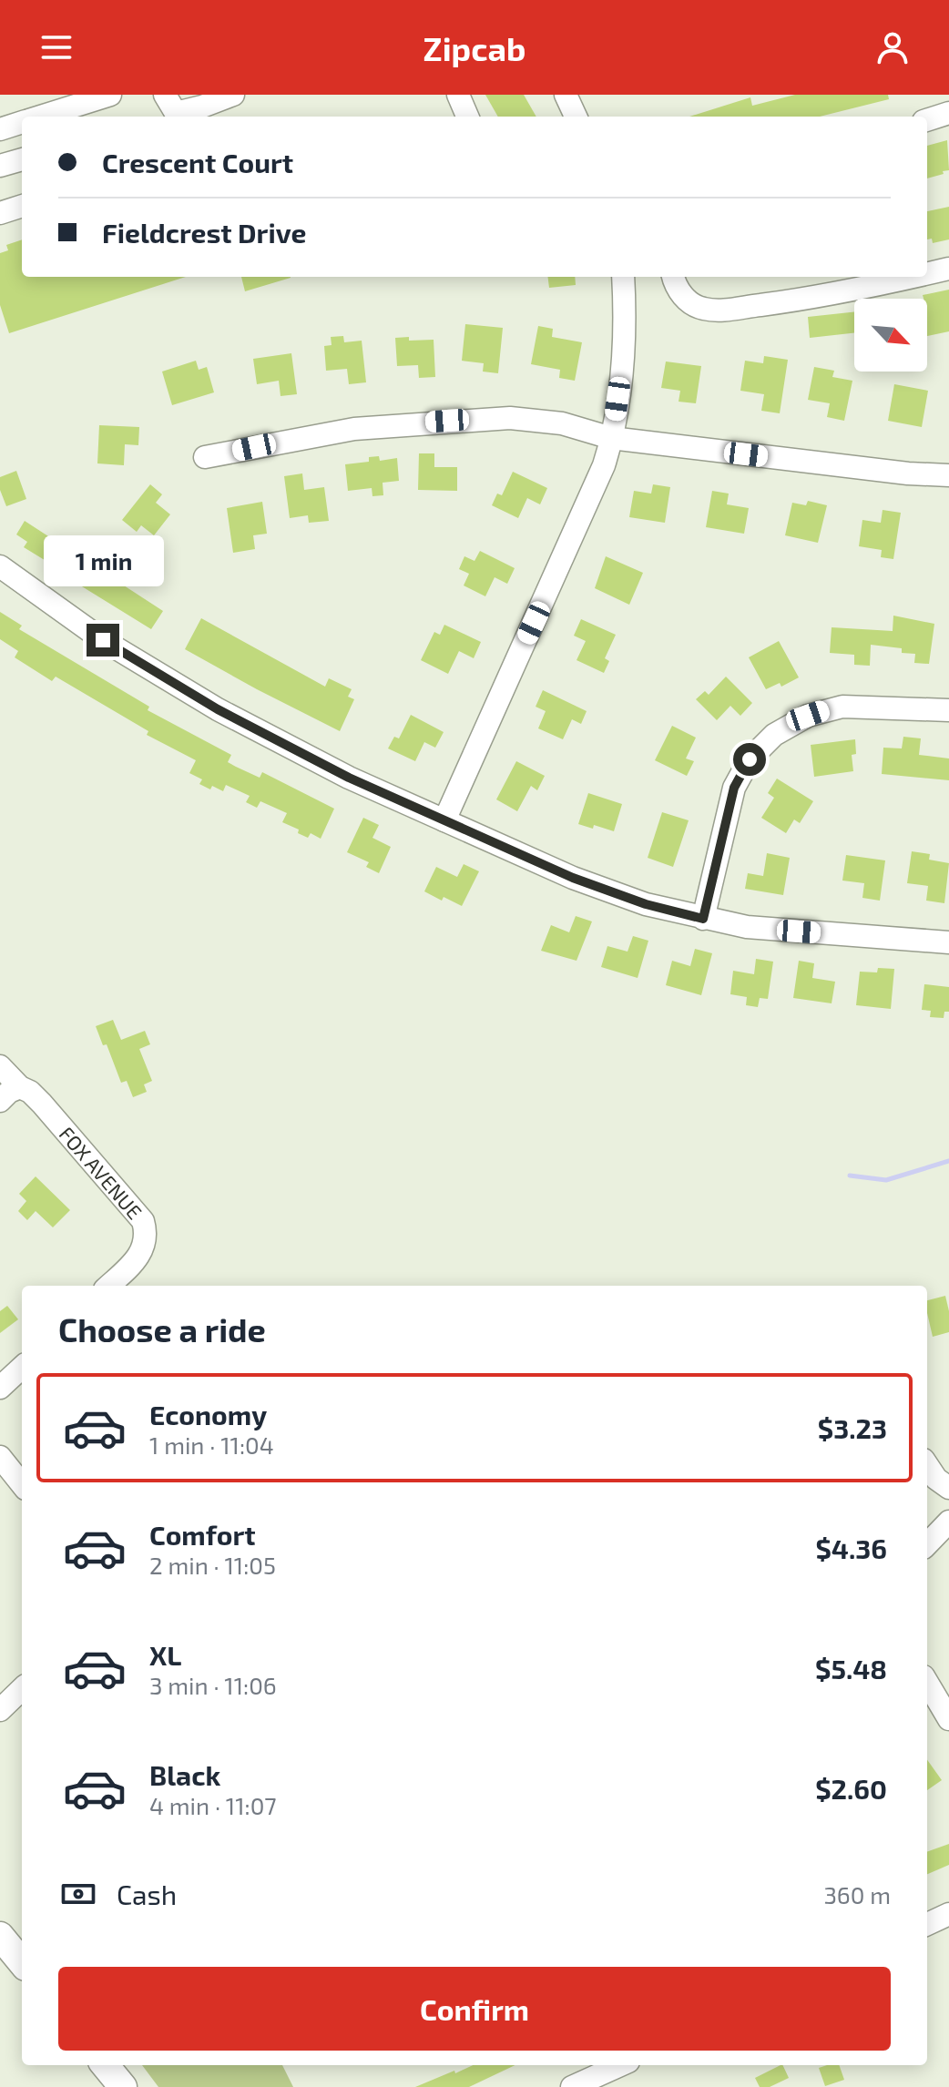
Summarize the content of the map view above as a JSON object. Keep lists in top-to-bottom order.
{
  "streets": {
    "street": ["FOX AVENUE"]
  },
  "north": "bottom right",
  "page": {
    "header": "Zipcab",
    "banner": ["Crescent Court", "Fieldcrest Drive"],
    "bubble": "1 min",
    "heading": "Choose a ride",
    "list": [
      {
        "name": "Economy",
        "note": "1 min · 11:04",
        "value": "$3.23"
      },
      {
        "name": "Comfort",
        "note": "2 min · 11:05",
        "value": "$4.36"
      },
      {
        "name": "XL",
        "note": "3 min · 11:06",
        "value": "$5.48"
      },
      {
        "name": "Black",
        "note": "4 min · 11:07",
        "value": "$2.60"
      }
    ],
    "pay": ["Cash", "360 m"],
    "buttons": "Confirm"
  }
}
